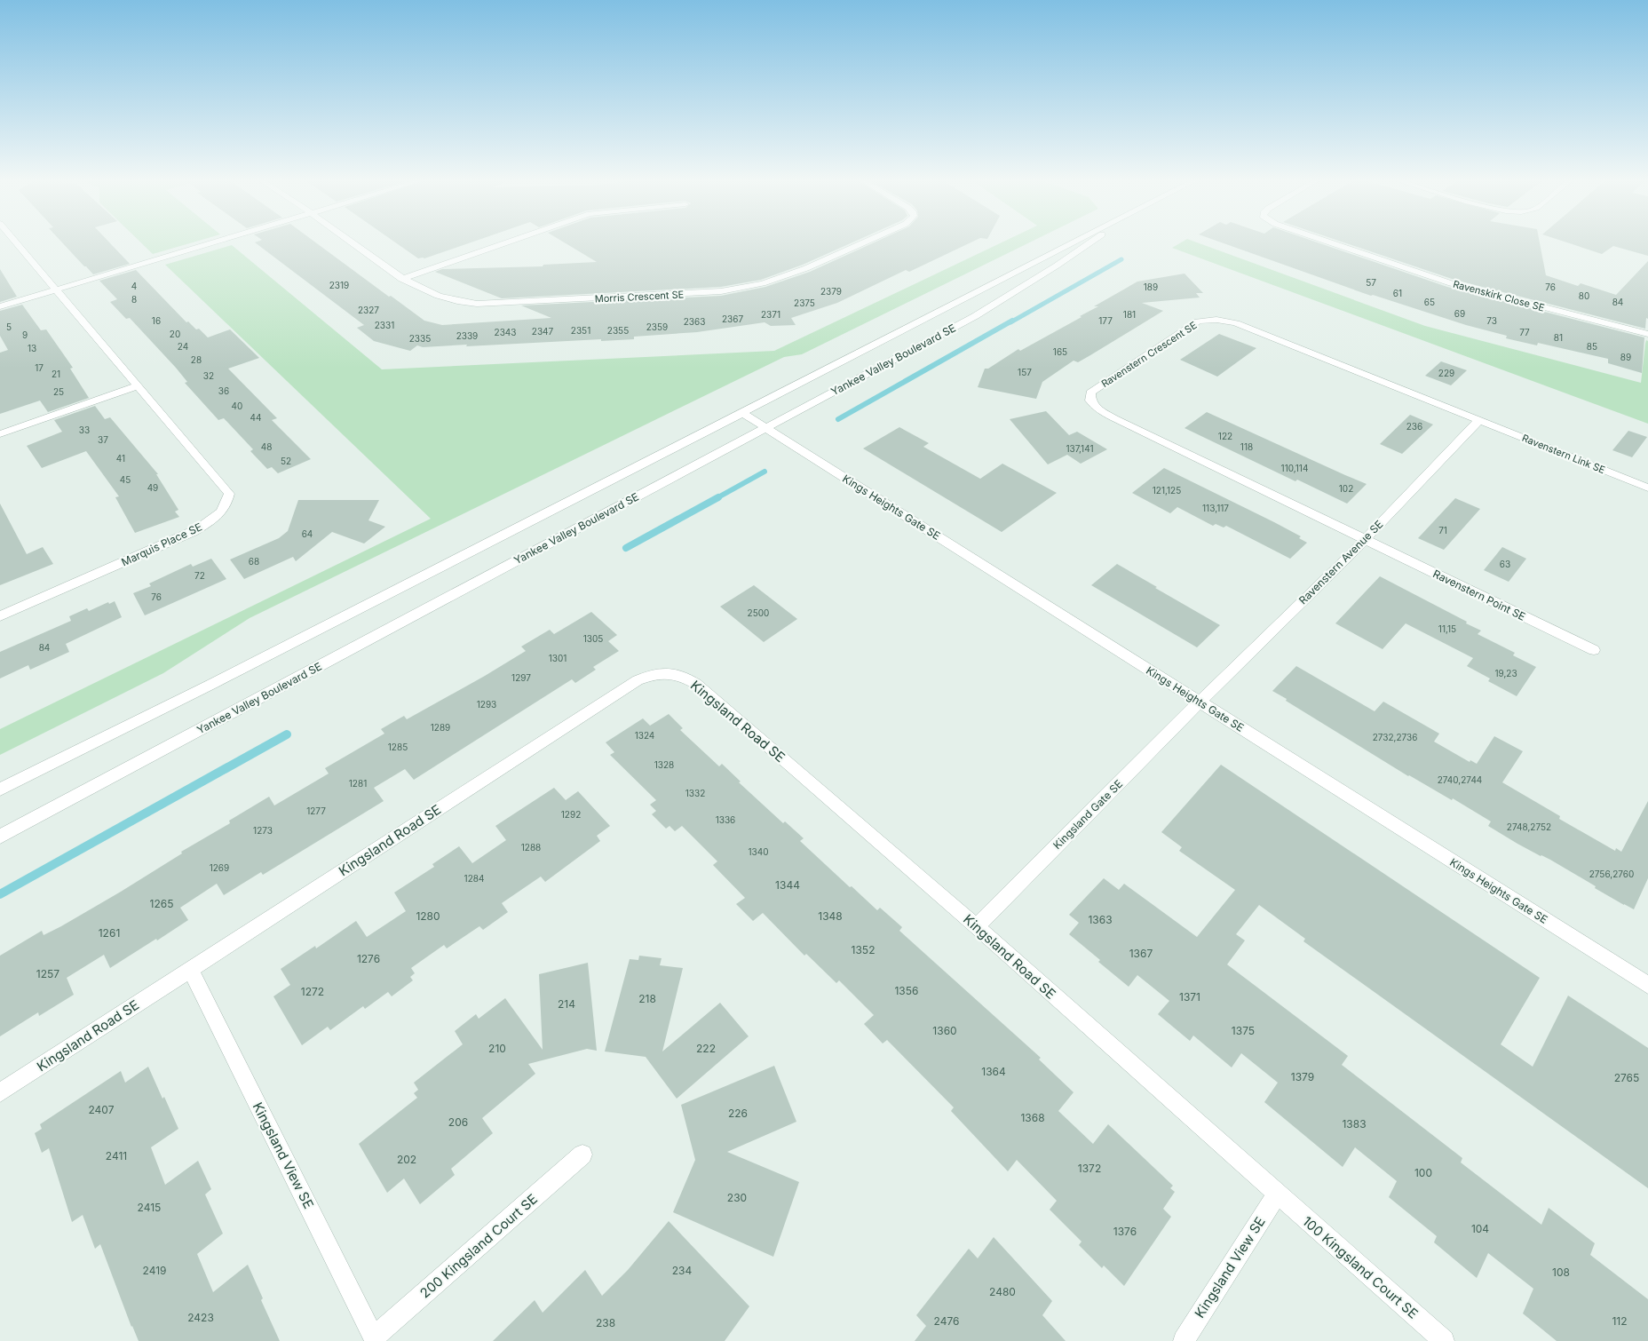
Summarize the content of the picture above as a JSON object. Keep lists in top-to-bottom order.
{
  "streets": {
    "street": [
      "Ravenskirk Close SE",
      "Morris Crescent SE",
      "Ravenstern Crescent SE",
      "Yankee Valley Boulevard SE",
      "Ravenstern Link SE",
      "Kings Heights Gate SE",
      "Marquis Place SE",
      "Ravenstern Avenue SE",
      "Ravenstern Point SE",
      "Kingsland Road SE",
      "Kingsland Gate SE",
      "Kingsland View SE",
      "200 Kingsland Court SE",
      "100 Kingsland Court SE"
    ]
  },
  "crossings": [
    ["Ravenstern Crescent SE", "Ravenstern Link SE"],
    ["Ravenstern Crescent SE", "Ravenstern Avenue SE"],
    ["Ravenstern Crescent SE", "Ravenstern Point SE"],
    ["Yankee Valley Boulevard SE", "Kings Heights Gate SE"],
    ["Ravenstern Link SE", "Ravenstern Avenue SE"],
    ["Kings Heights Gate SE", "Ravenstern Avenue SE"],
    ["Kings Heights Gate SE", "Kingsland Gate SE"],
    ["Ravenstern Avenue SE", "Ravenstern Point SE"],
    ["Ravenstern Avenue SE", "Kingsland Gate SE"],
    ["Kingsland Road SE", "Kingsland Gate SE"],
    ["Kingsland Road SE", "Kingsland View SE"],
    ["Kingsland Road SE", "100 Kingsland Court SE"],
    ["Kingsland View SE", "200 Kingsland Court SE"],
    ["Kingsland View SE", "100 Kingsland Court SE"]
  ],
  "house_numbers": [
    "57",
    "2319",
    "4",
    "189",
    "76",
    "2379",
    "61",
    "80",
    "8",
    "65",
    "84",
    "2375",
    "2327",
    "69",
    "2371",
    "181",
    "2367",
    "16",
    "177",
    "73",
    "2363",
    "2331",
    "5",
    "2359",
    "2351",
    "2355",
    "2347",
    "2343",
    "77",
    "20",
    "9",
    "2339",
    "81",
    "2335",
    "24",
    "85",
    "13",
    "165",
    "89",
    "28",
    "17",
    "157",
    "229",
    "21",
    "32",
    "36",
    "25",
    "40",
    "44",
    "236",
    "33",
    "122",
    "37",
    "48",
    "118",
    "137,141",
    "41",
    "52",
    "110,114",
    "45",
    "49",
    "102",
    "121,125",
    "113,117",
    "71",
    "64",
    "68",
    "63",
    "72",
    "76",
    "2500",
    "11,15",
    "1305",
    "84",
    "1301",
    "19,23",
    "1297",
    "1293",
    "1289",
    "1324",
    "2732,2736",
    "1285",
    "1328",
    "2740,2744",
    "1281",
    "1332",
    "1277",
    "1292",
    "1336",
    "2748,2752",
    "1273",
    "1288",
    "1340",
    "1269",
    "2756,2760",
    "1284",
    "1344",
    "1265",
    "1280",
    "1348",
    "1363",
    "1261",
    "1352",
    "1367",
    "1276",
    "1257",
    "1356",
    "1272",
    "1371",
    "218",
    "214",
    "1360",
    "1375",
    "210",
    "222",
    "1364",
    "1379",
    "2765",
    "2407",
    "226",
    "1368",
    "206",
    "1383",
    "2411",
    "202",
    "1372",
    "100",
    "230",
    "2415",
    "104",
    "1376",
    "2419",
    "234",
    "108",
    "2480",
    "2423",
    "2476",
    "112",
    "238"
  ]
}
